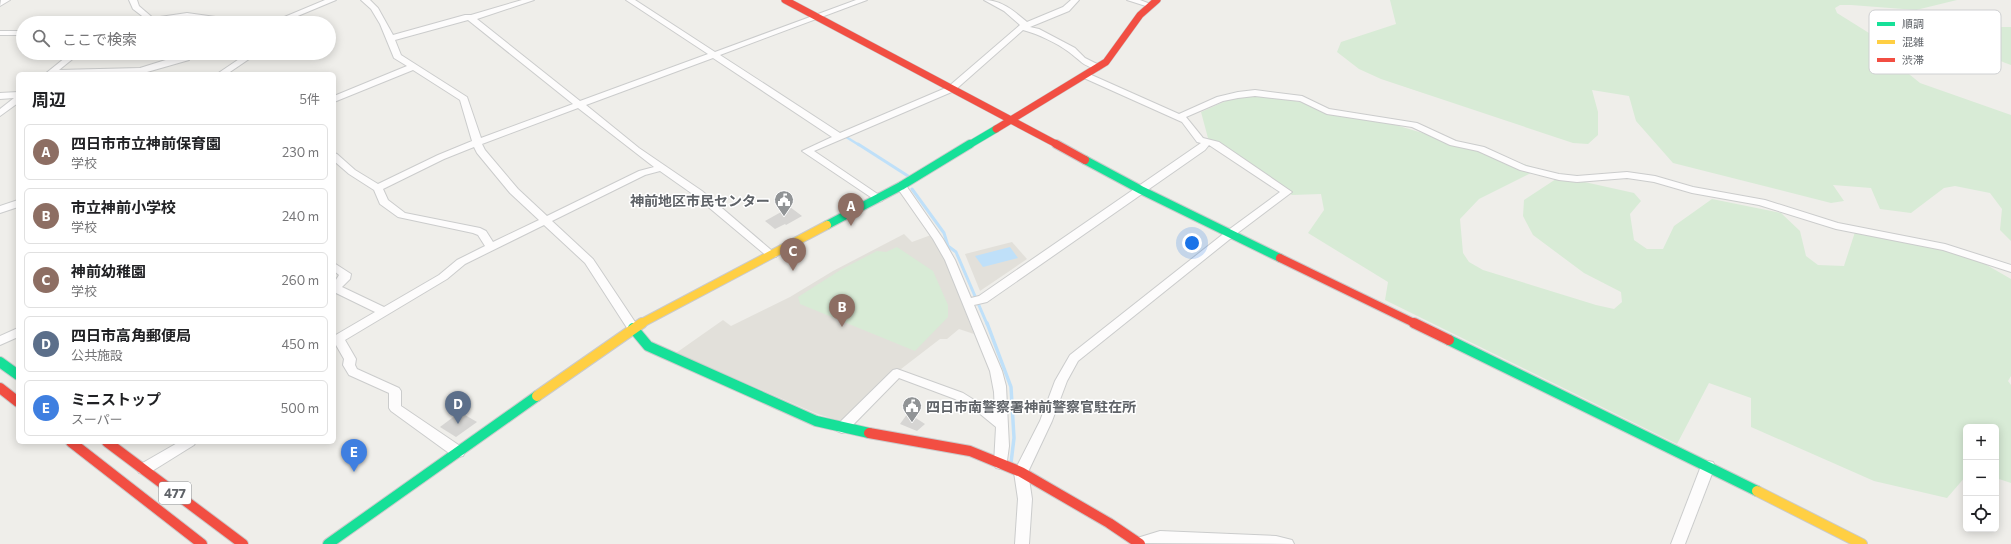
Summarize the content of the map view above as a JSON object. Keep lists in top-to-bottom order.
{
  "streets": {
    "main road": ["477"]
  },
  "places": {
    "public building": ["神前地区市民センター", "四日市南警察署神前警察官駐在所"]
  },
  "legend": ["順調", "混雑", "渋滞"],
  "page": {
    "search": "ここで検索",
    "heading": ["周辺", "5件"],
    "list": [
      {
        "mark": "A",
        "name": "四日市市立神前保育園",
        "note": "学校",
        "value": "230 m"
      },
      {
        "mark": "B",
        "name": "市立神前小学校",
        "note": "学校",
        "value": "240 m"
      },
      {
        "mark": "C",
        "name": "神前幼稚園",
        "note": "学校",
        "value": "260 m"
      },
      {
        "mark": "D",
        "name": "四日市高角郵便局",
        "note": "公共施設",
        "value": "450 m"
      },
      {
        "mark": "E",
        "name": "ミニストップ",
        "note": "スーパー",
        "value": "500 m"
      }
    ],
    "pins": [
      "A",
      "C",
      "B",
      "D",
      "E"
    ],
    "map_buttons": ["+", "−"]
  }
}
